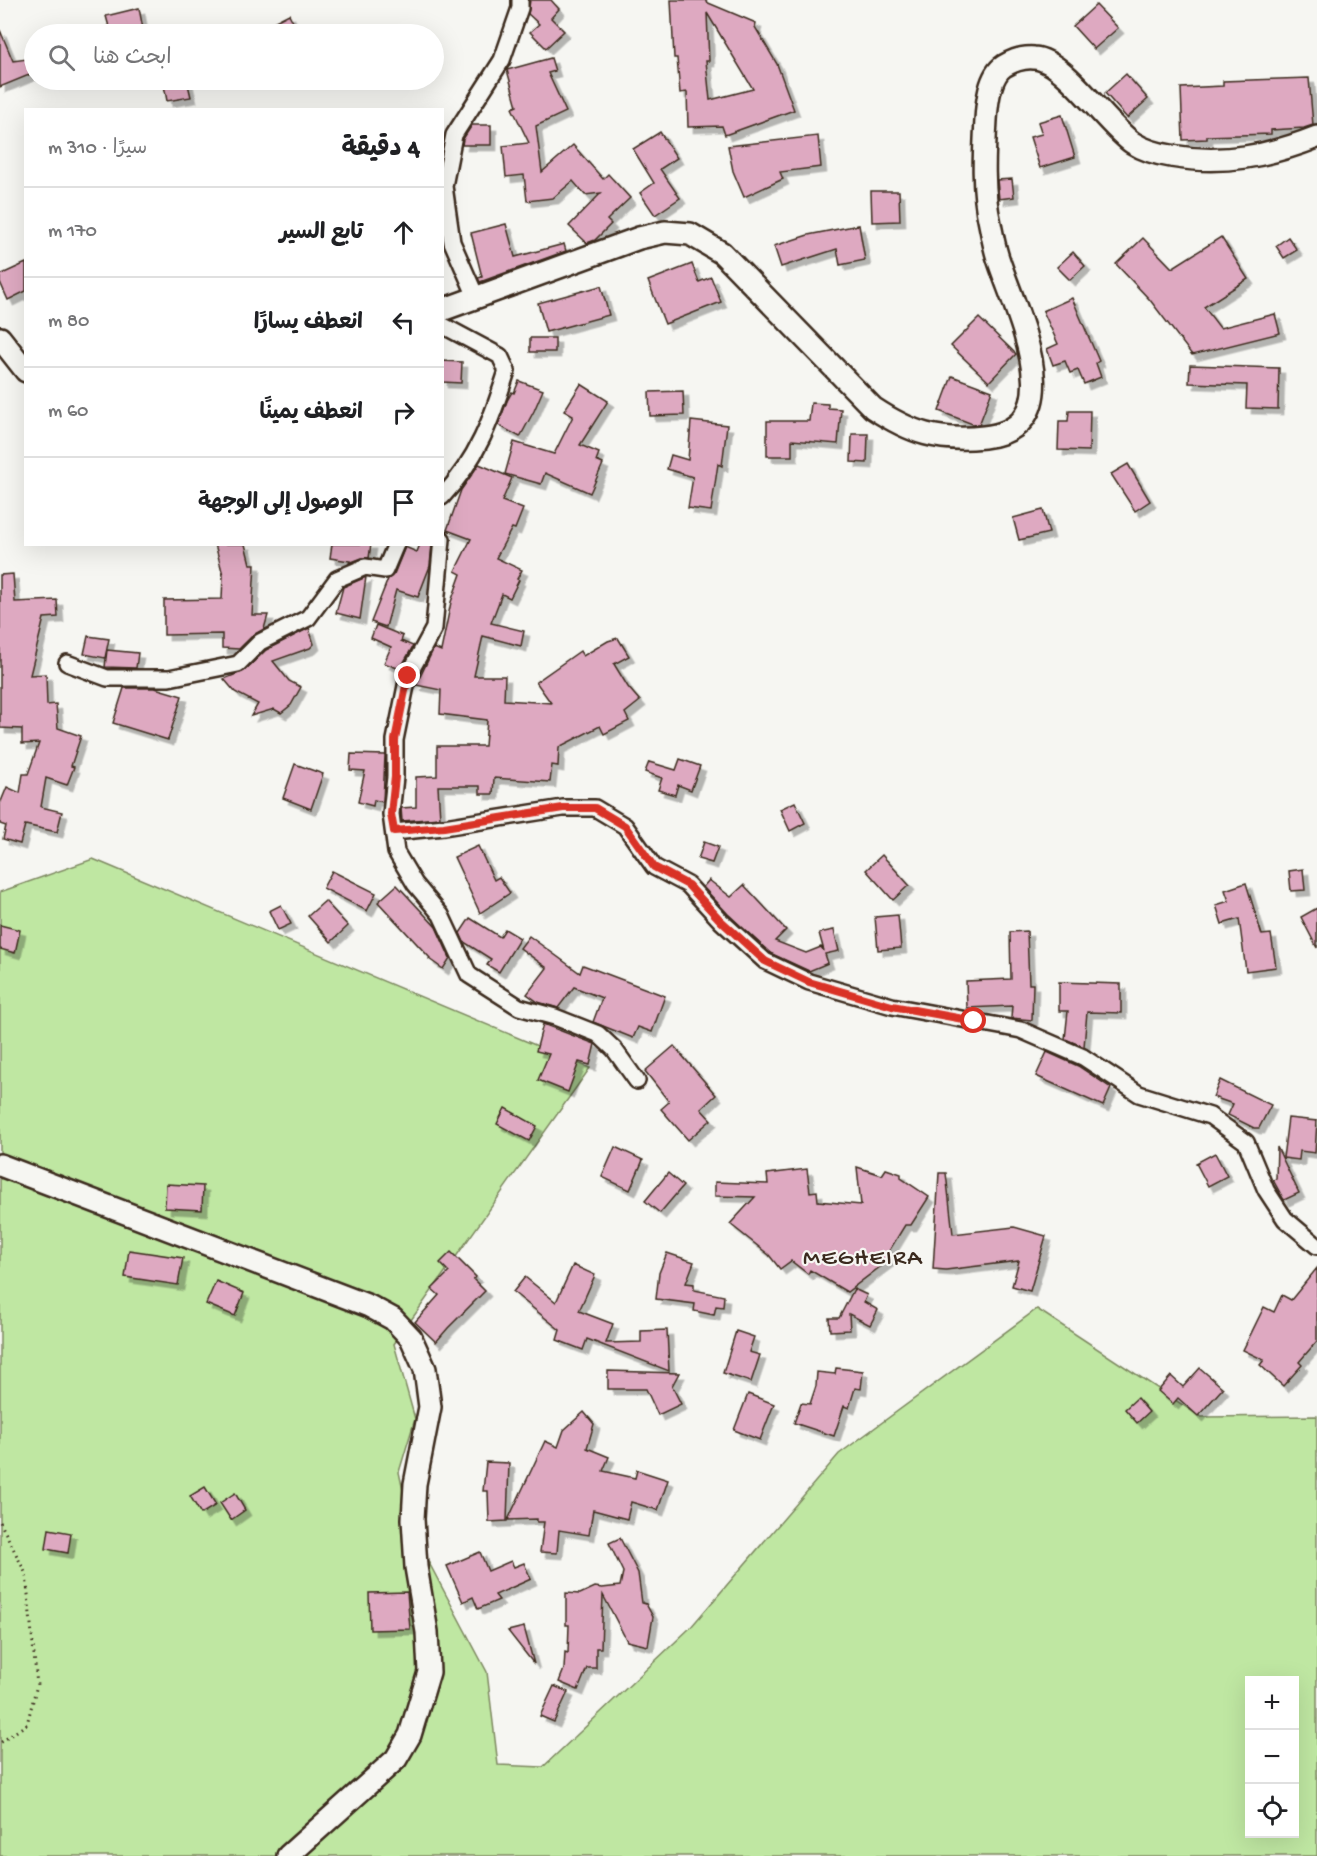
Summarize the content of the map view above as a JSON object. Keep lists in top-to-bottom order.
{
  "districts": ["MEGHEIRA"],
  "page": {
    "search": "ابحث هنا",
    "heading": ["4 دقيقة", "سيرًا · 310 m"],
    "list": [
      ["تابع السير", "170 m"],
      ["انعطف يسارًا", "80 m"],
      ["انعطف يمينًا", "60 m"],
      "الوصول إلى الوجهة"
    ],
    "map_buttons": ["+", "−"]
  }
}
